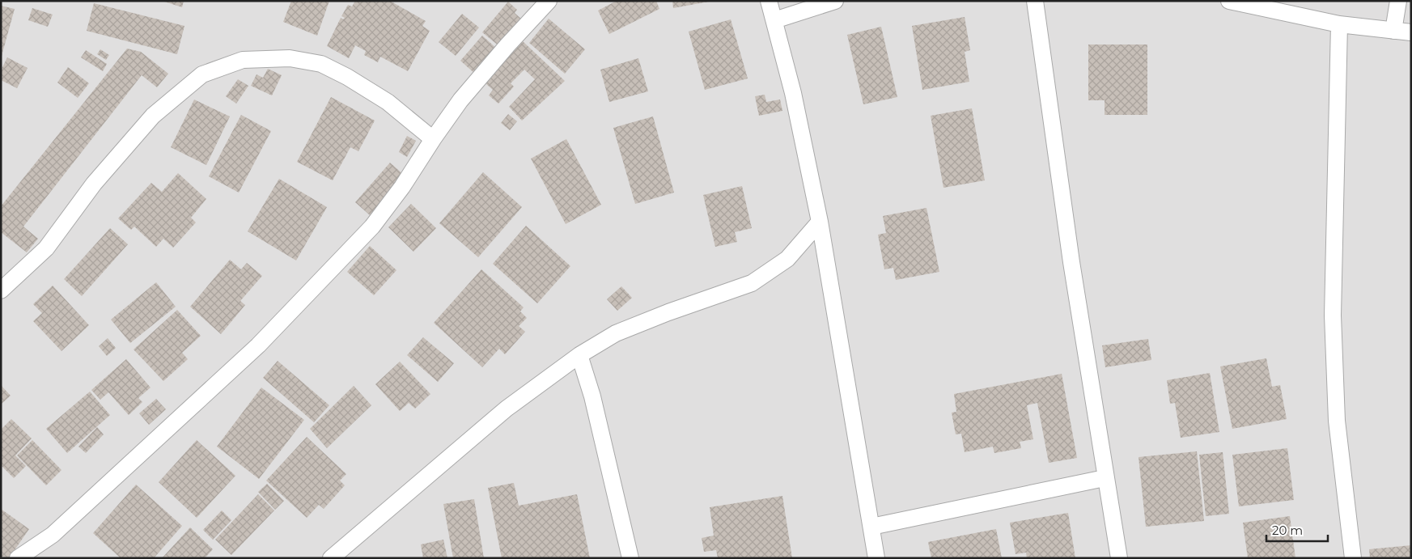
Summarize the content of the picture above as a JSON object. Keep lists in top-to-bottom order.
{
  "scale_bar": "20 m"
}
